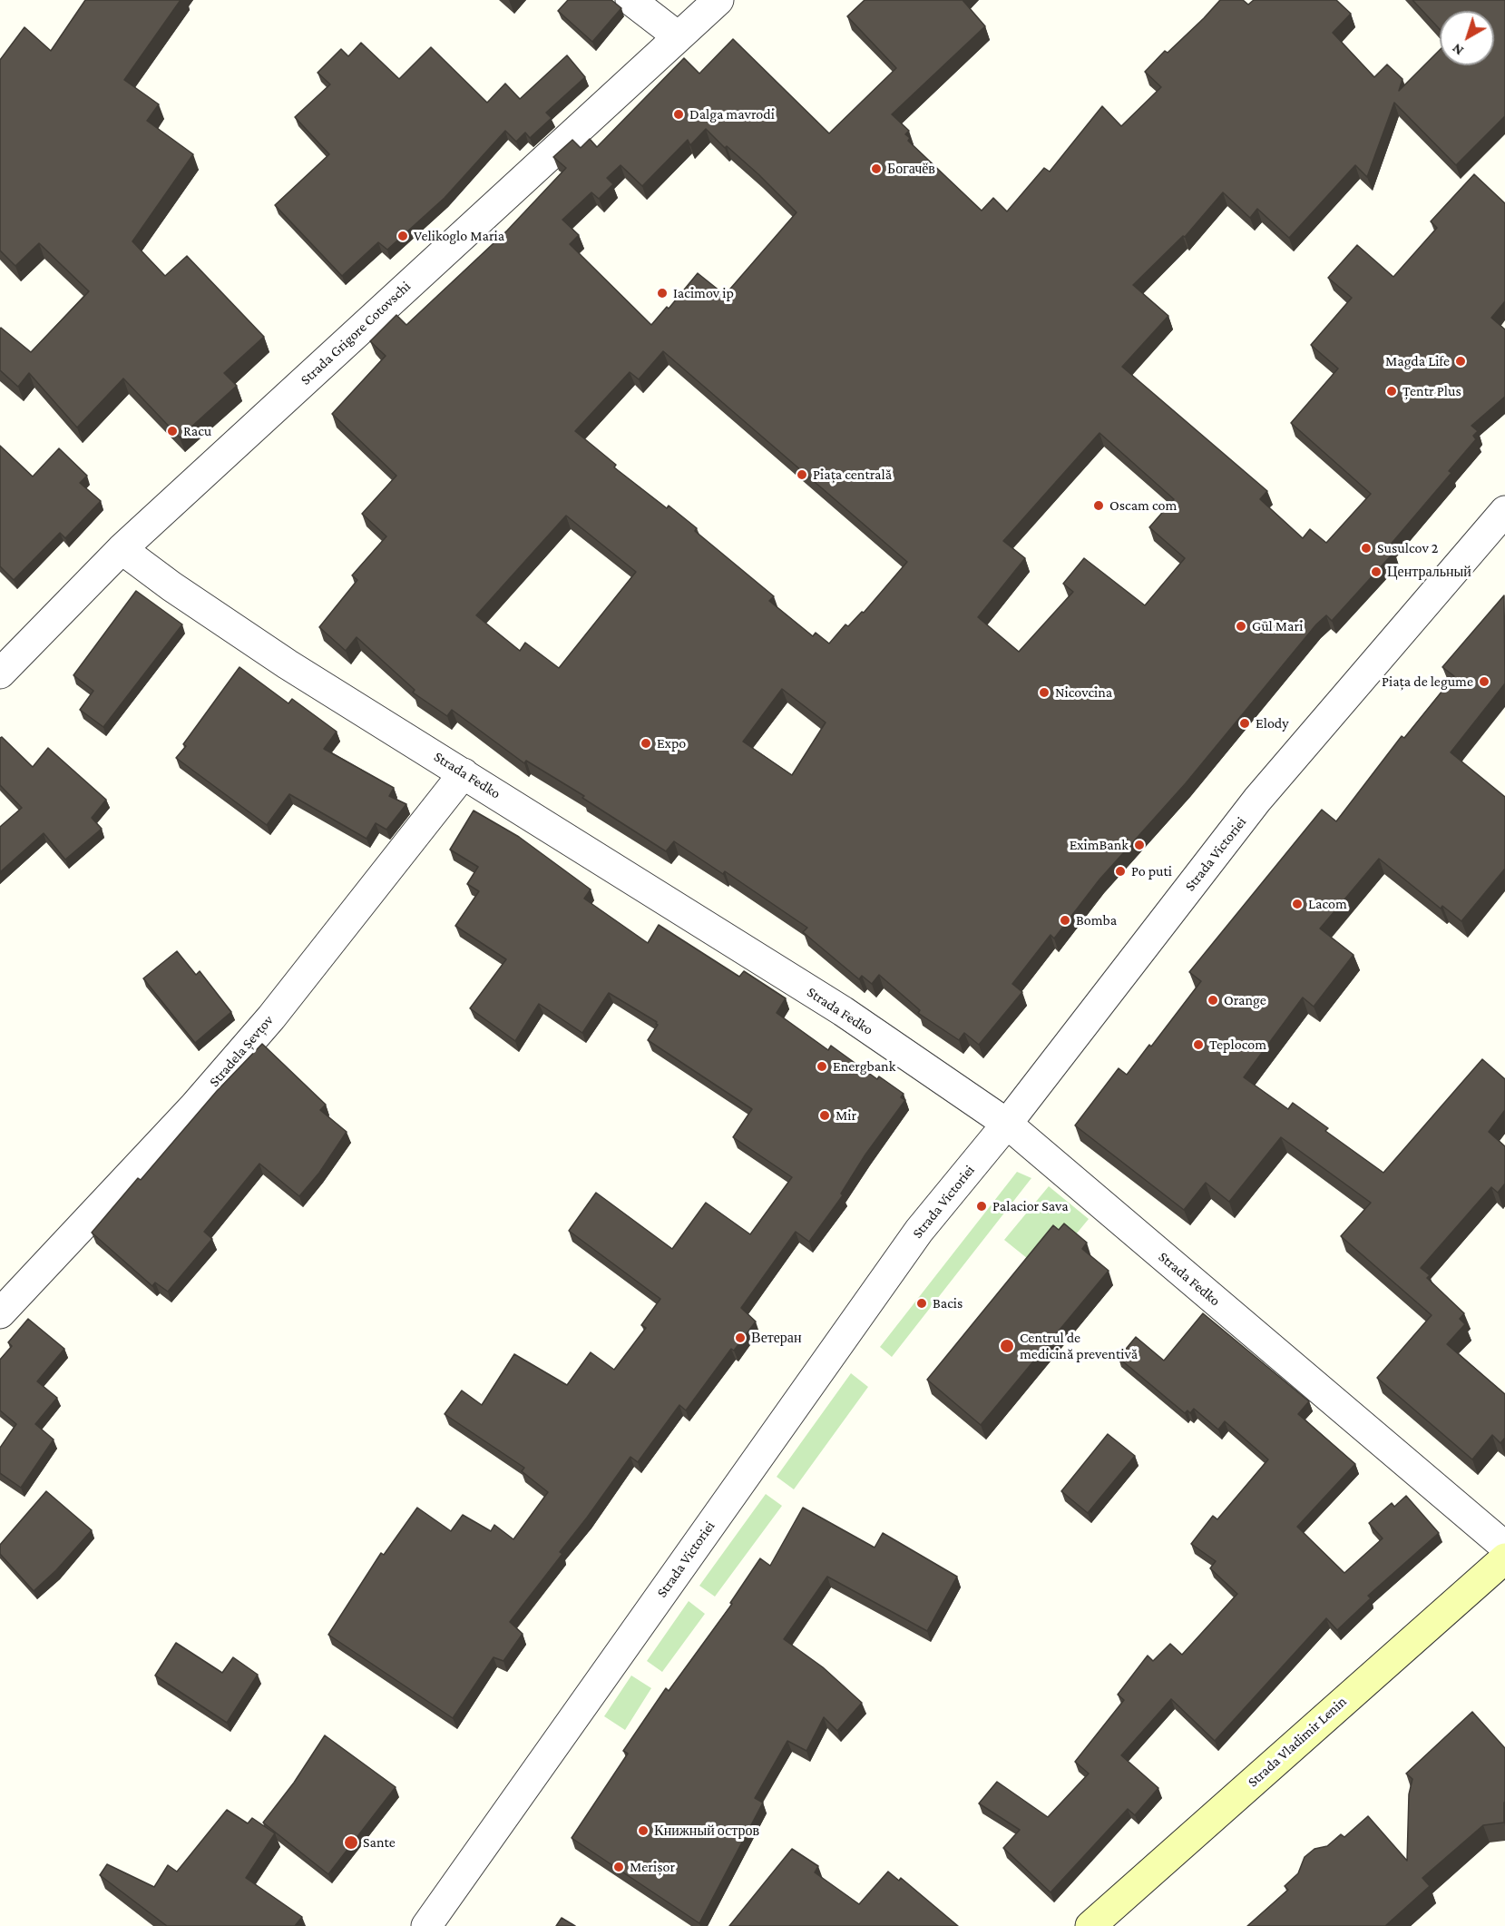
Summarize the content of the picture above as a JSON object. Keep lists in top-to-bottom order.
{
  "streets": {
    "main road": ["Strada Vladimir Lenin"],
    "street": [
      "Strada Grigore Cotovschi",
      "Strada Fedko",
      "Strada Victoriei",
      "Stradela Șevțov"
    ]
  },
  "crossings": [
    ["Strada Grigore Cotovschi", "Strada Fedko"],
    ["Strada Fedko", "Strada Victoriei"],
    ["Strada Fedko", "Stradela Șevțov"]
  ],
  "places": [
    "Dalga mavrodi",
    "Богачёв",
    "Velikoglo Maria",
    "Iacimov ip",
    "Magda Life",
    "Țentr Plus",
    "Racu",
    "Piața centrală",
    "Oscam com",
    "Susulcov 2",
    "Центральный",
    "Gül Mari",
    "Piața de legume",
    "Nicovcina",
    "Elody",
    "Expo",
    "EximBank",
    "Po puti",
    "Lacom",
    "Bomba",
    "Orange",
    "Teplocom",
    "Energbank",
    "Mir",
    "Palacior Sava",
    "Bacis",
    "Ветеран",
    "Centrul de medicină preventivă",
    "Книжный остров",
    "Sante",
    "Merișor"
  ],
  "north": "bottom left"
}
